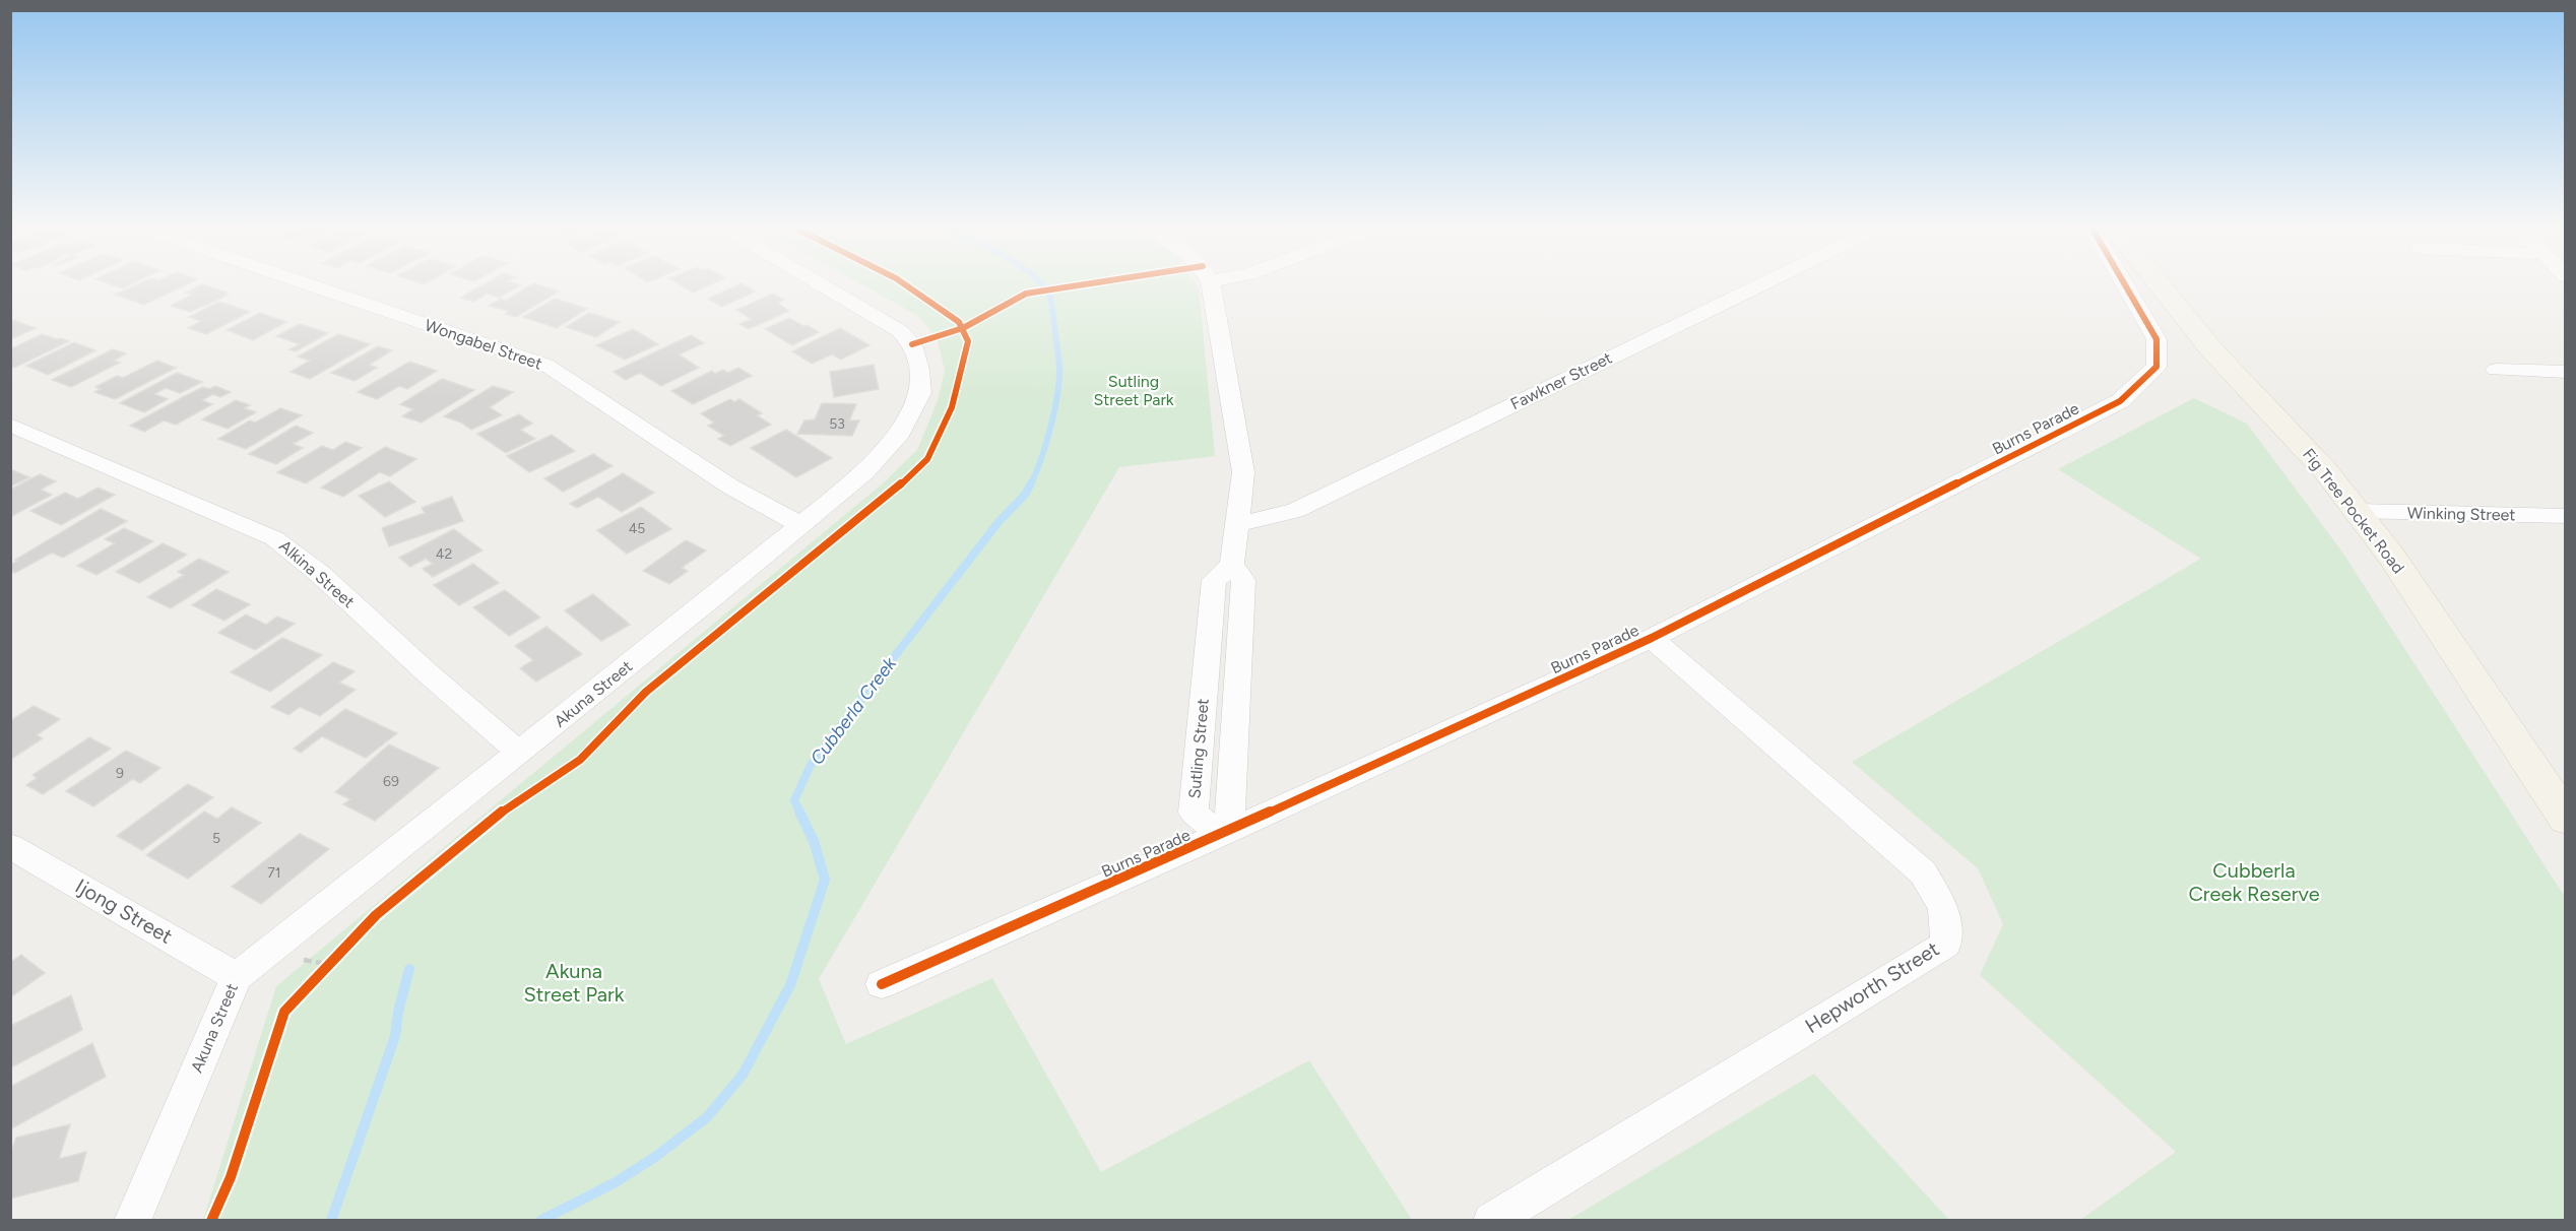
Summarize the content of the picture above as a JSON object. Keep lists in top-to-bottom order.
{
  "streets": {
    "main road": ["Fig Tree Pocket Road"],
    "street": [
      "Wongabel Street",
      "Fawkner Street",
      "Burns Parade",
      "Winking Street",
      "Alkina Street",
      "Akuna Street",
      "Sutling Street",
      "Ijong Street",
      "Hepworth Street"
    ]
  },
  "crossings": [
    ["Wongabel Street", "Akuna Street"],
    ["Fawkner Street", "Sutling Street"],
    ["Burns Parade", "Sutling Street"],
    ["Burns Parade", "Hepworth Street"],
    ["Fig Tree Pocket Road", "Winking Street"],
    ["Alkina Street", "Akuna Street"],
    ["Akuna Street", "Ijong Street"]
  ],
  "water": ["Cubberla Creek"],
  "parks": ["Sutling Street Park", "Cubberla Creek Reserve", "Akuna Street Park"],
  "house_numbers": [
    "53",
    "45",
    "42",
    "9",
    "69",
    "5",
    "71"
  ]
}
